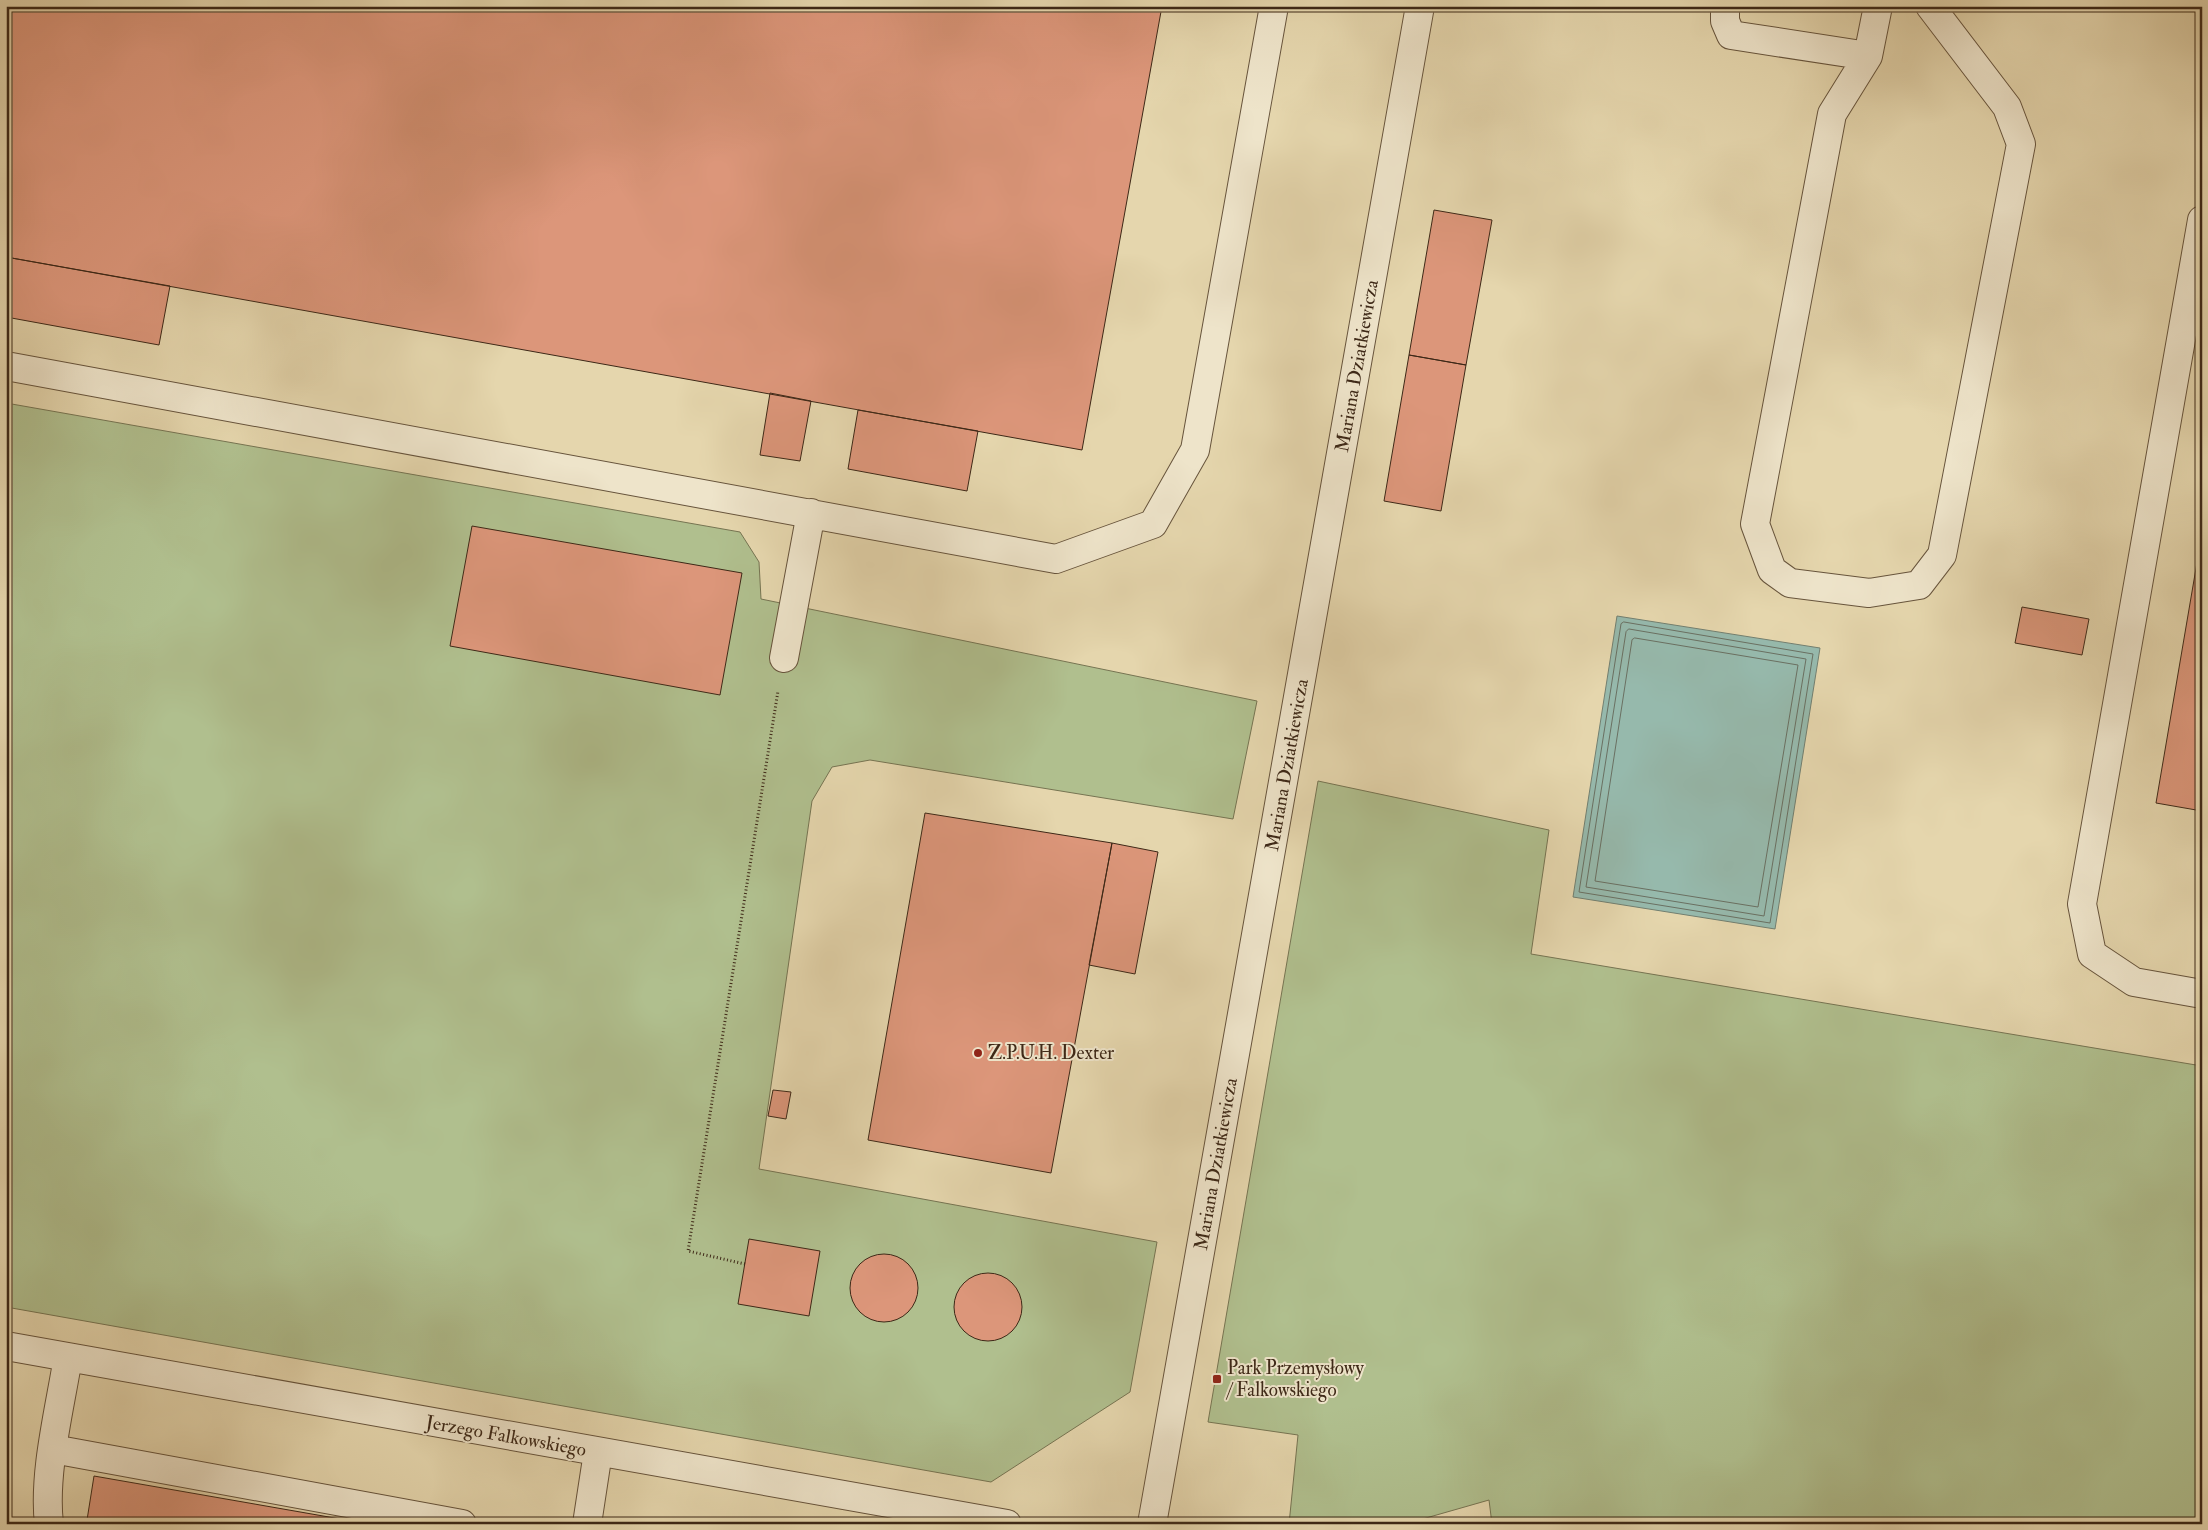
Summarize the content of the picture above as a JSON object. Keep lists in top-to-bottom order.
{
  "streets": {
    "street": ["Mariana Dziatkiewicza", "Jerzego Falkowskiego"]
  },
  "places": {
    "other": ["Z.P.U.H. Dexter"],
    "transit": ["Park Przemysłowy / Falkowskiego"]
  }
}
